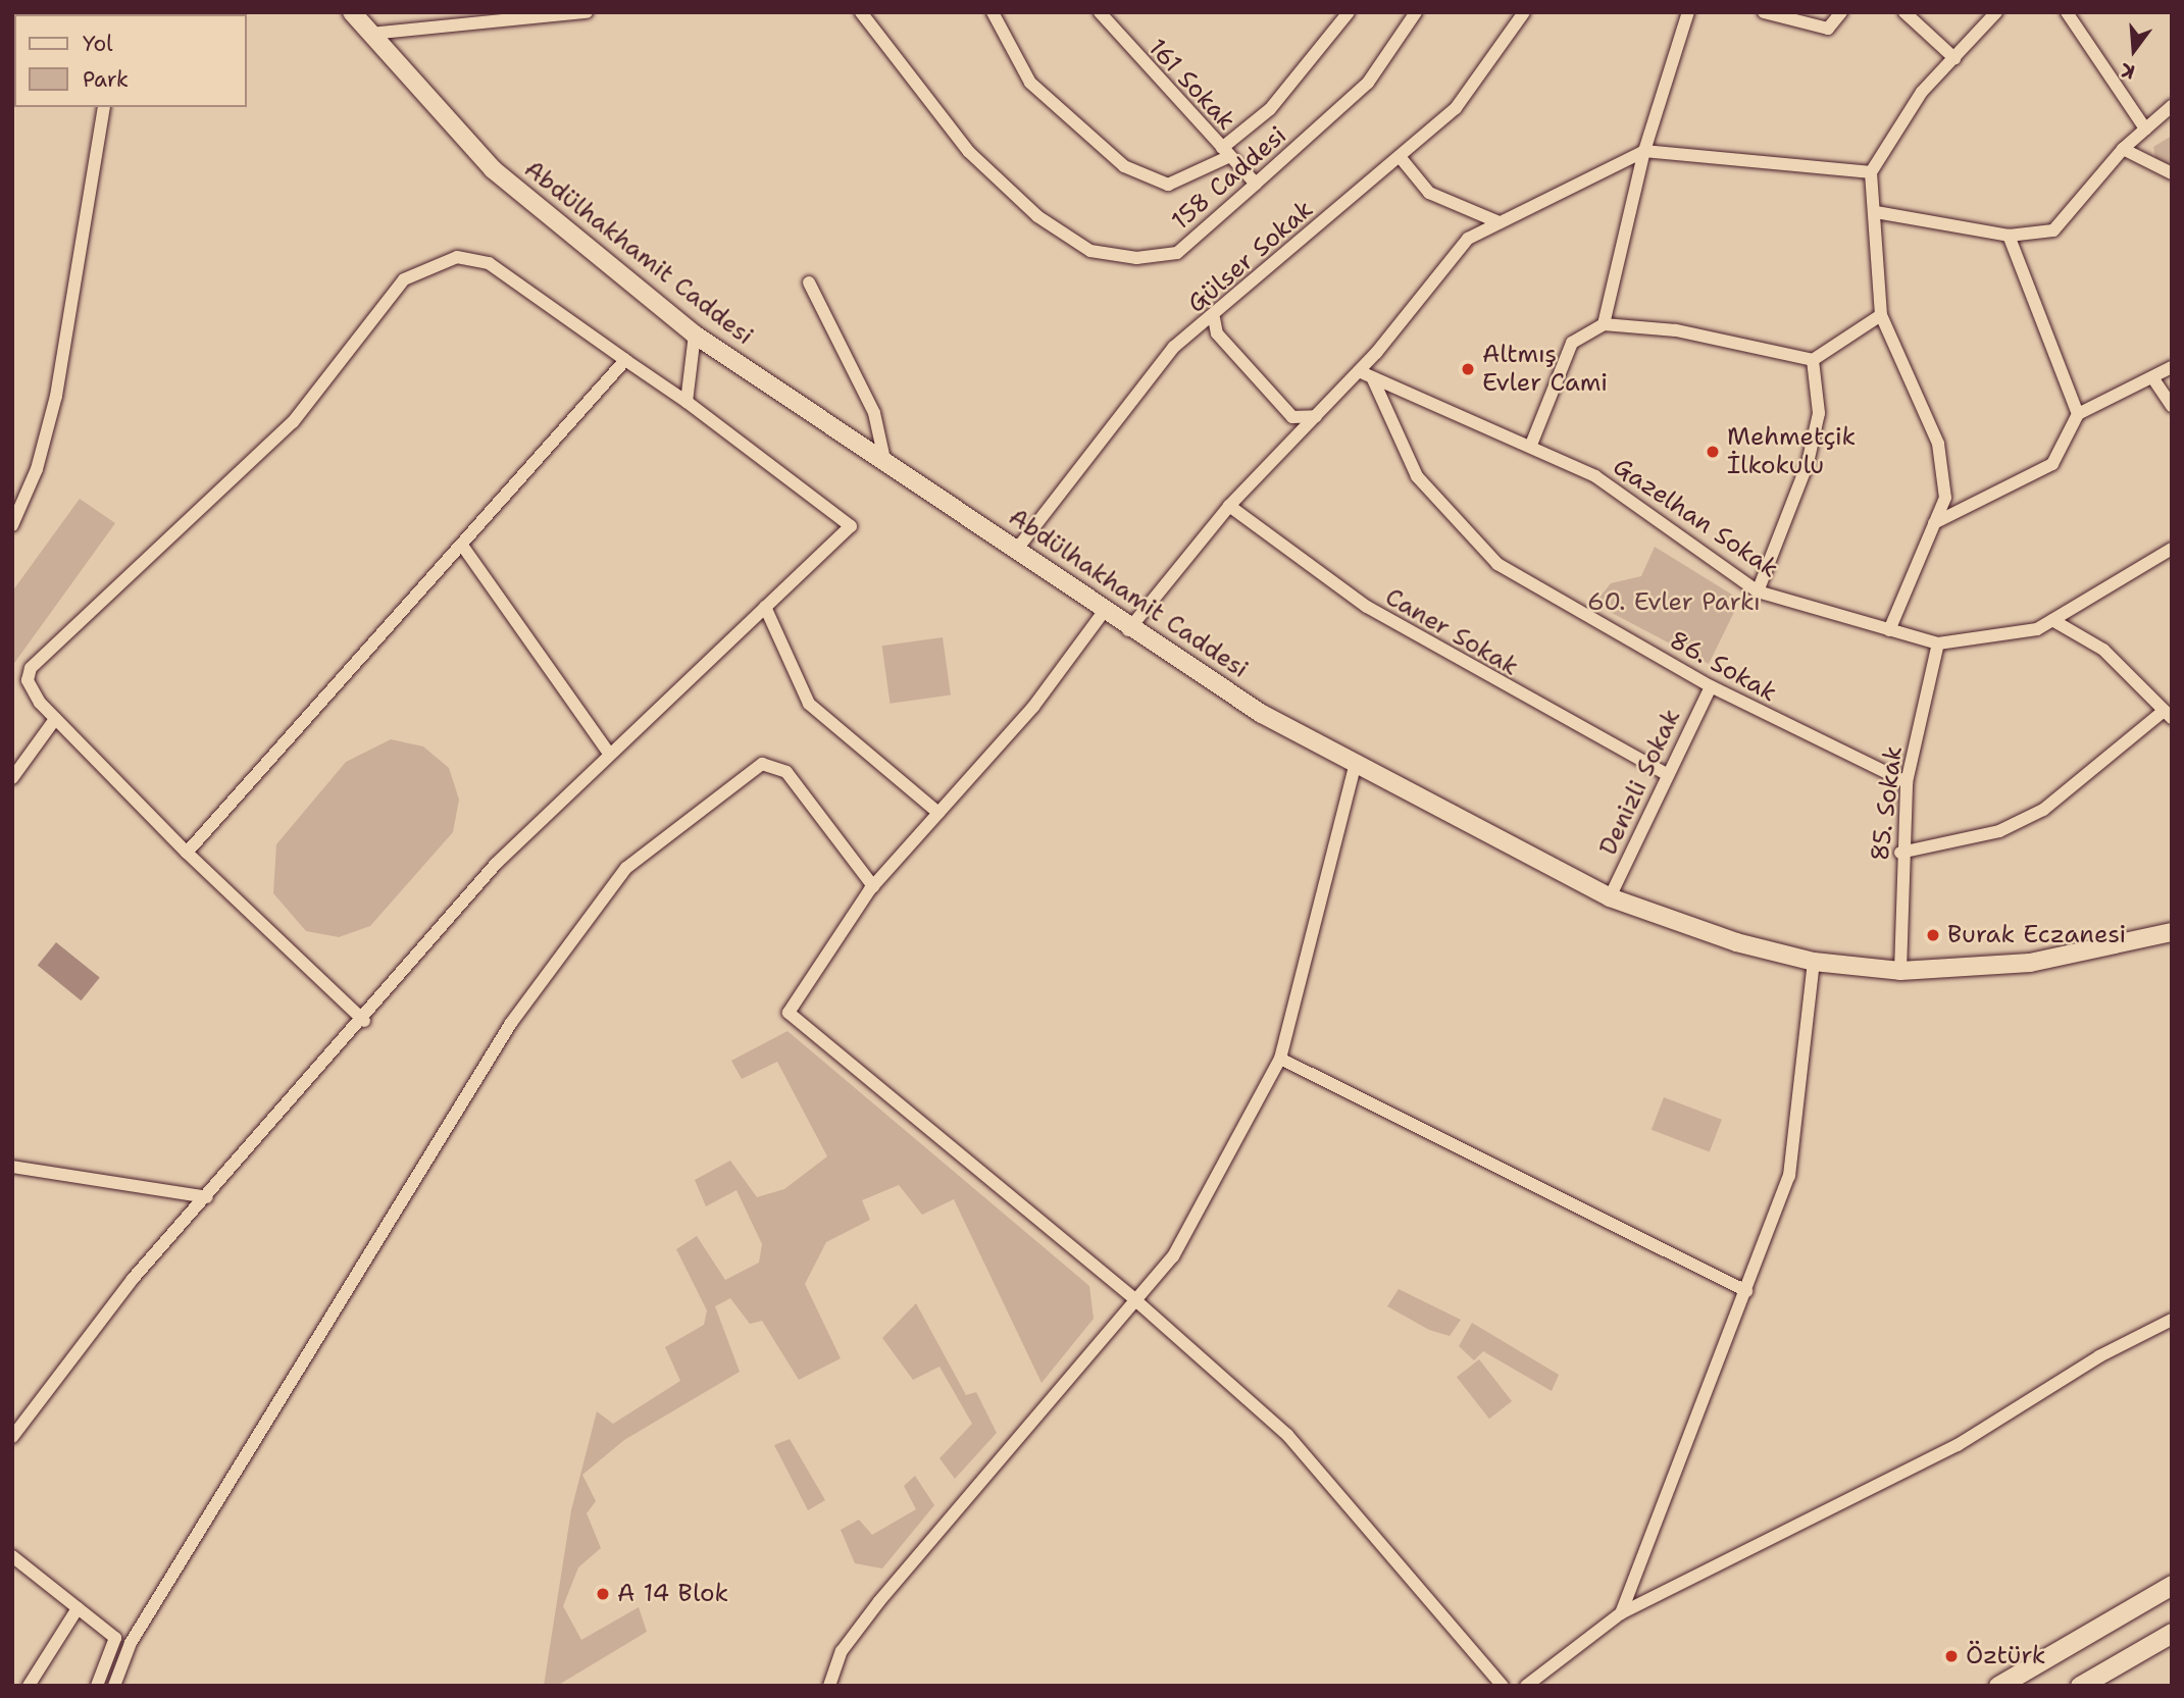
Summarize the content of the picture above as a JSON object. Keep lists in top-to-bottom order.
{
  "streets": {
    "main road": ["Abdülhakhamit Caddesi"],
    "street": [
      "161 Sokak",
      "158 Caddesi",
      "Gülser Sokak",
      "Gazelhan Sokak",
      "Caner Sokak",
      "86. Sokak",
      "Denizli Sokak",
      "85. Sokak"
    ]
  },
  "crossings": [
    ["161 Sokak", "158 Caddesi"],
    ["Abdülhakhamit Caddesi", "Gülser Sokak"],
    ["Abdülhakhamit Caddesi", "Denizli Sokak"],
    ["Abdülhakhamit Caddesi", "85. Sokak"],
    ["Gazelhan Sokak", "86. Sokak"],
    ["Gazelhan Sokak", "85. Sokak"],
    ["Caner Sokak", "Denizli Sokak"],
    ["86. Sokak", "Denizli Sokak"],
    ["86. Sokak", "85. Sokak"]
  ],
  "parks": ["60. Evler Parkı"],
  "places": [
    "Altmış Evler Cami",
    "Mehmetçik İlkokulu",
    "Burak Eczanesi",
    "A 14 Blok",
    "Öztürk"
  ],
  "legend": ["Yol", "Park"],
  "north": "bottom"
}
